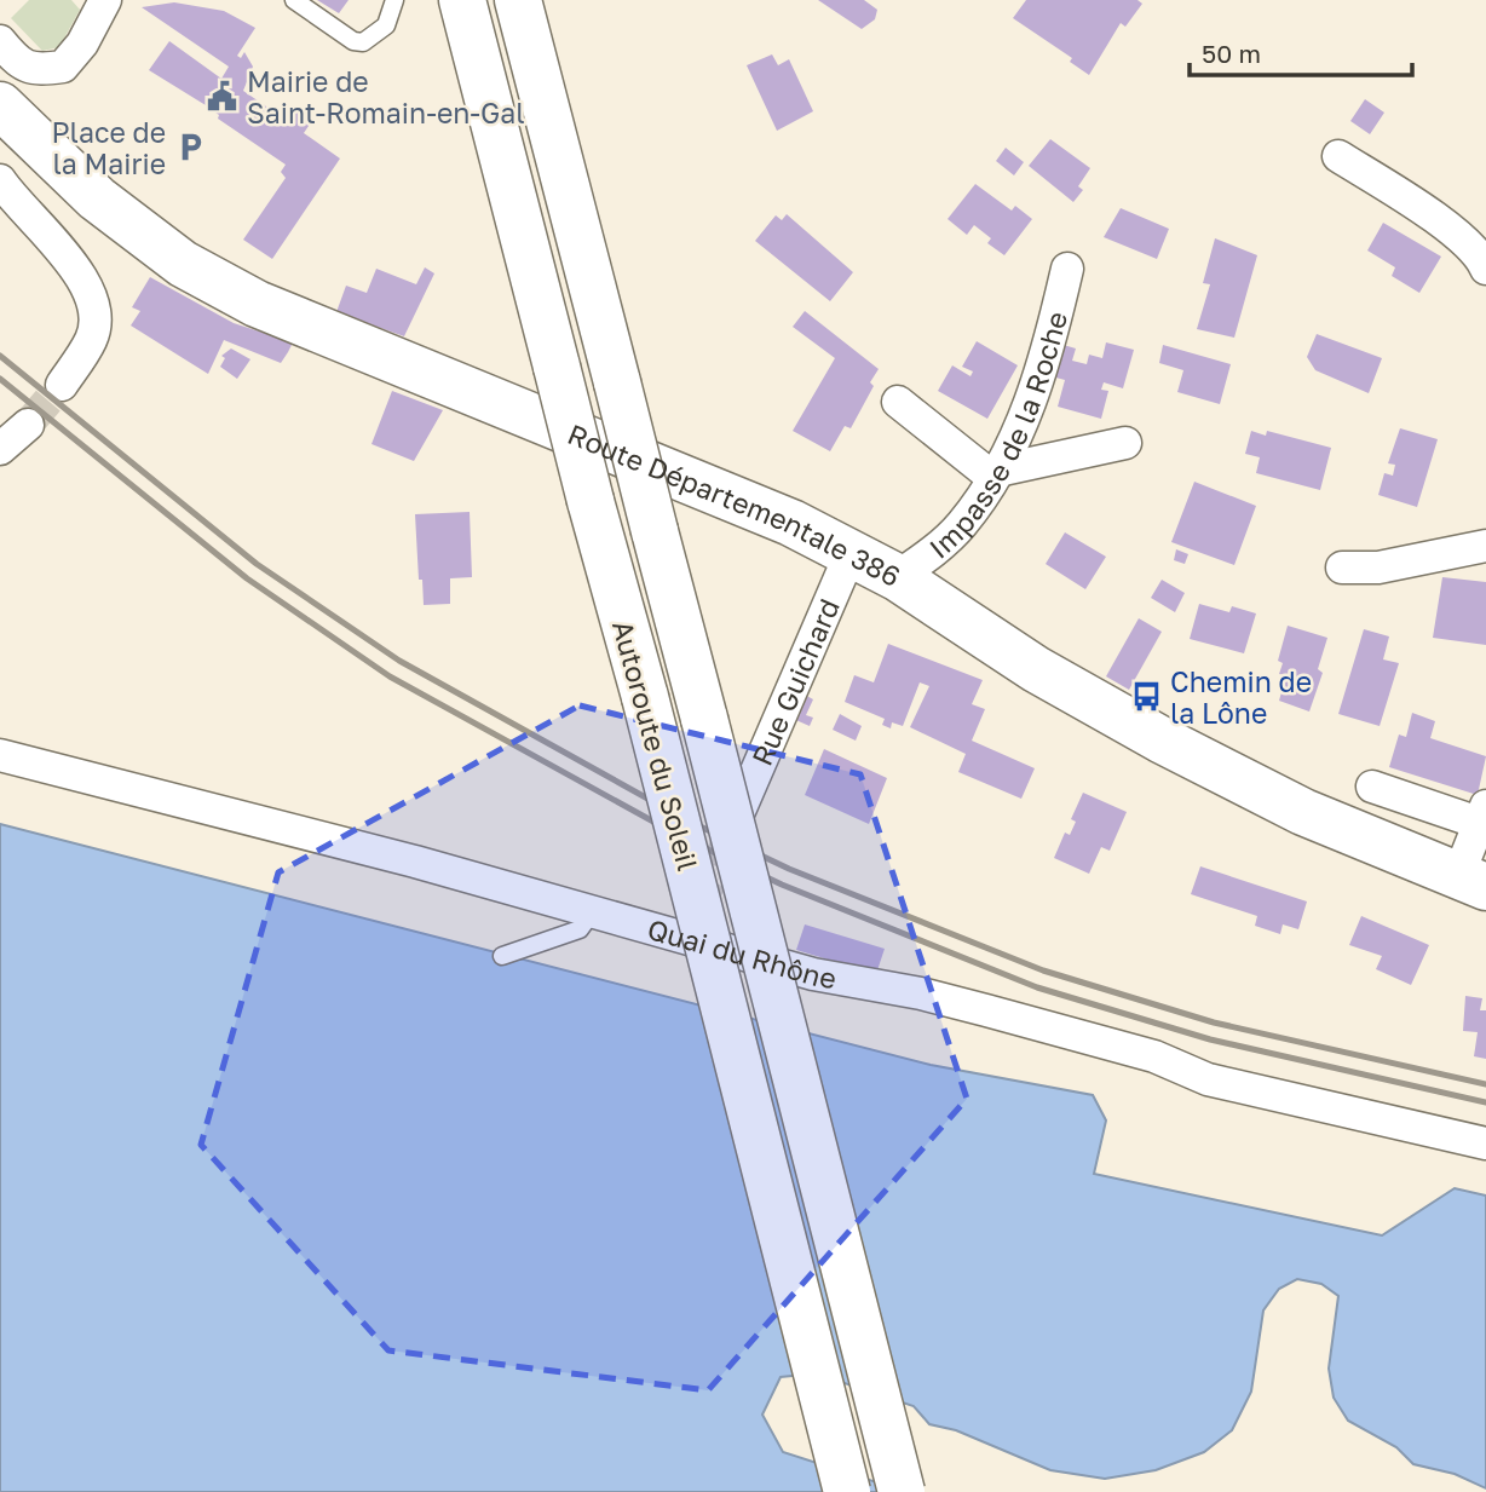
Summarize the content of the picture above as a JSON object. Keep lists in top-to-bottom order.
{
  "streets": {
    "main road": ["Route Départementale 386", "Autoroute du Soleil"],
    "street": ["Impasse de la Roche", "Rue Guichard", "Quai du Rhône"]
  },
  "crossings": [
    ["Impasse de la Roche", "Route Départementale 386"],
    ["Route Départementale 386", "Rue Guichard"]
  ],
  "places": {
    "public building": ["Mairie de Saint-Romain-en-Gal"],
    "parking": ["Place de la Mairie"],
    "bus stop": ["Chemin de la Lône"]
  },
  "scale_bar": "50 m"
}
